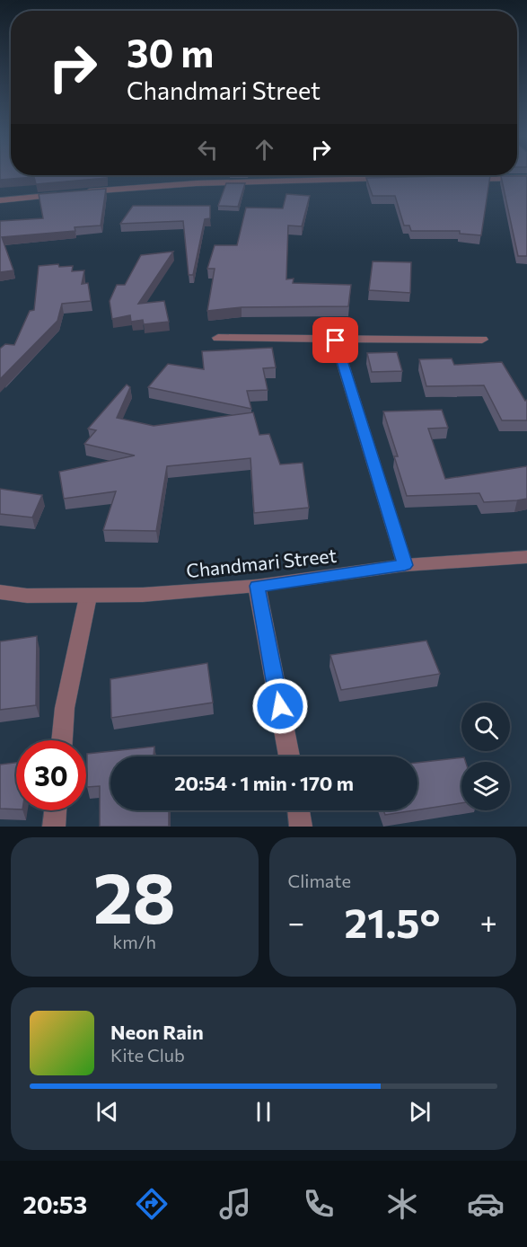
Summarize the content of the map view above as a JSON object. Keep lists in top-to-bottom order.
{
  "streets": {
    "street": ["Chandmari Street"]
  },
  "page": {
    "turn": ["30 m", "Chandmari Street"],
    "limit": "30",
    "trip": "20:54 · 1 min · 170 m",
    "tile": [
      ["28", "km/h"],
      "Climate"
    ],
    "heat": ["−", "21.5°", "+"],
    "song": ["Neon Rain", "Kite Club"],
    "tabs": "20:53"
  }
}
